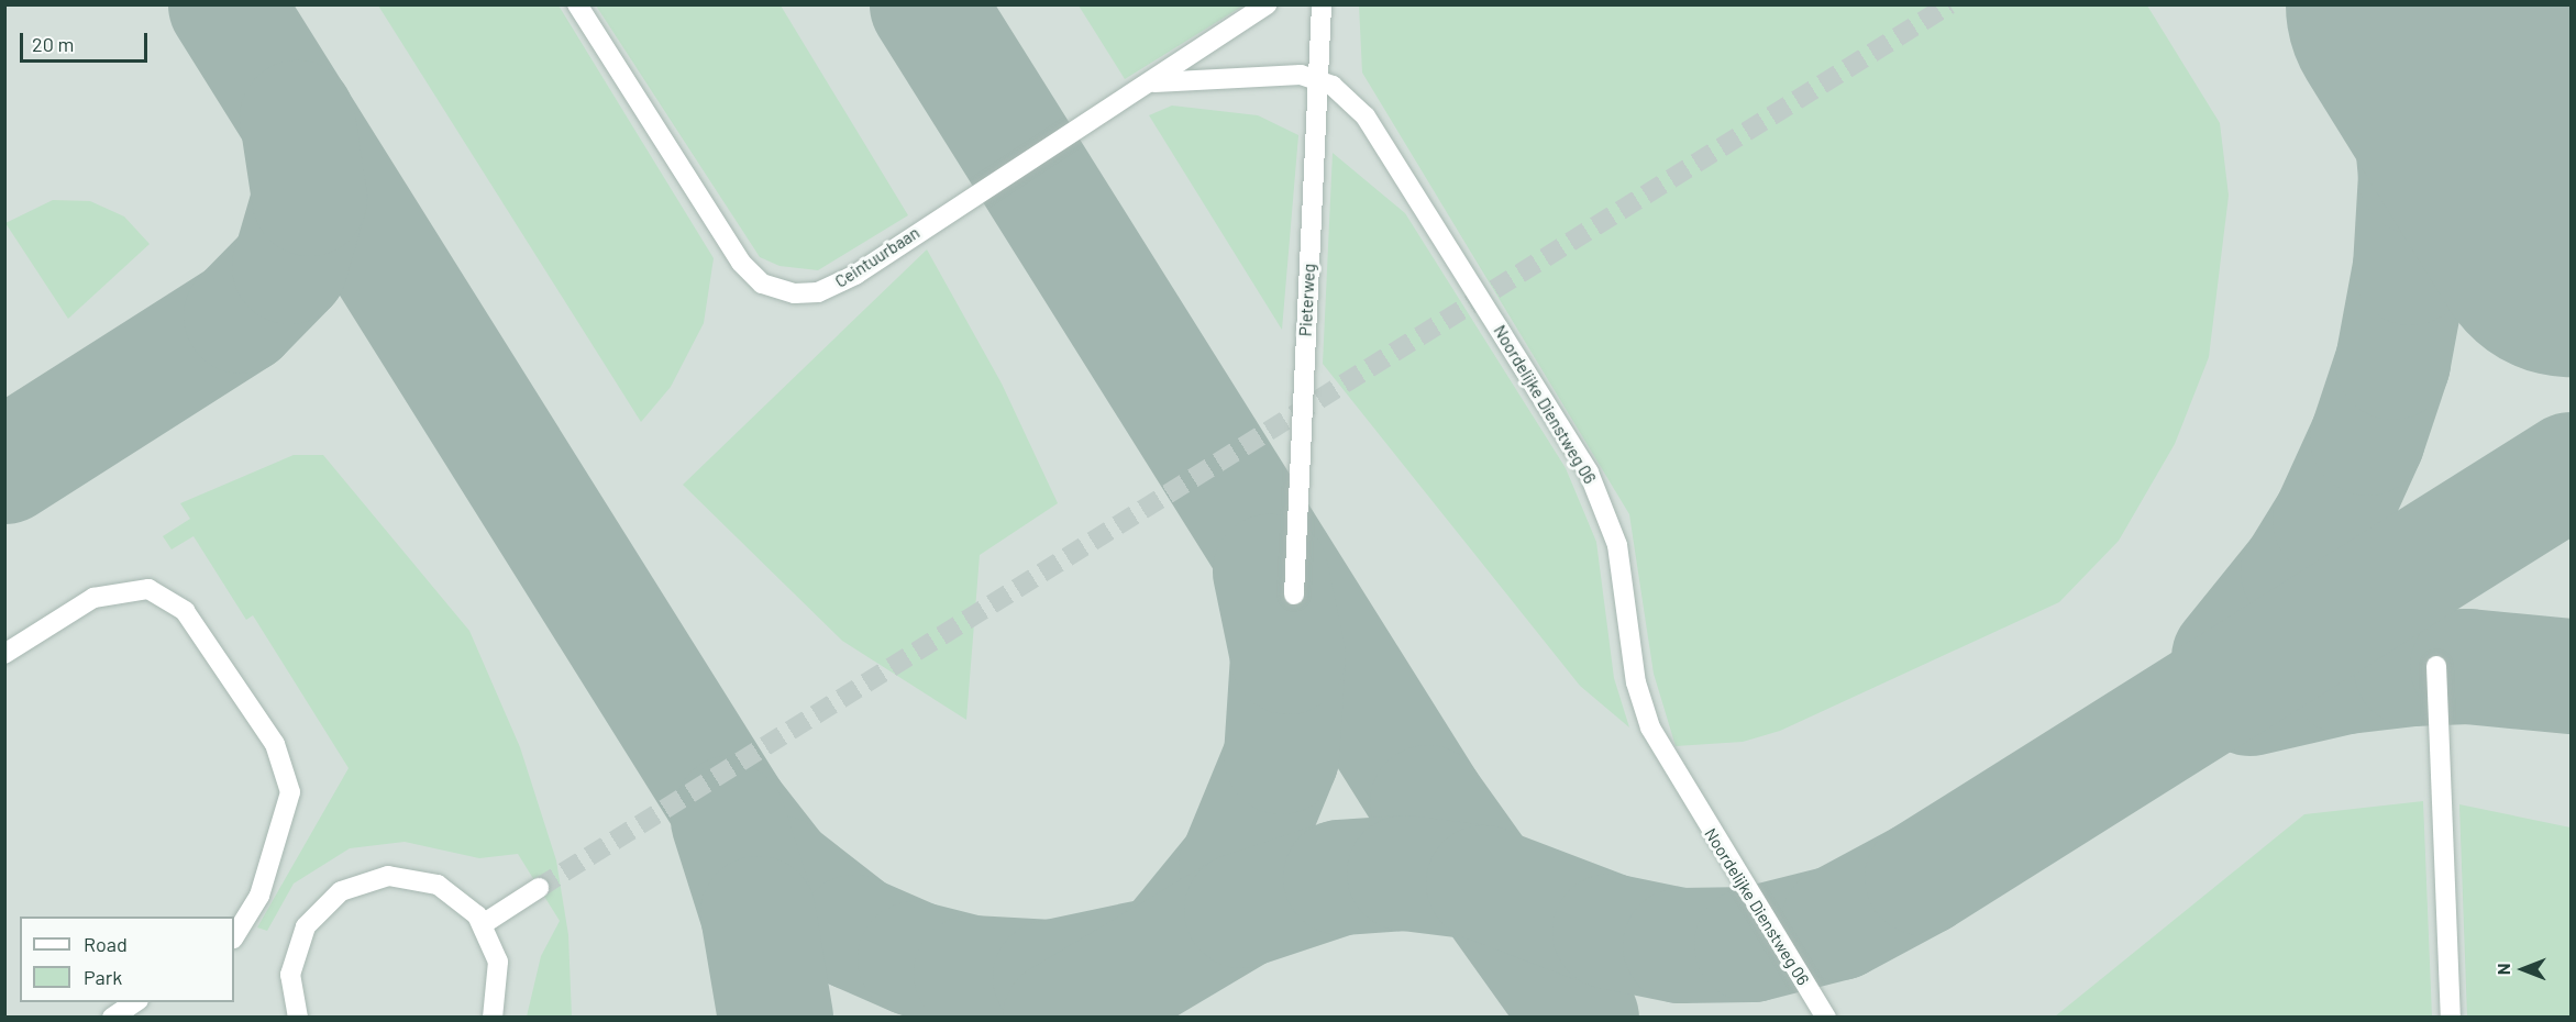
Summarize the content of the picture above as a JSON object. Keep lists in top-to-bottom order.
{
  "streets": {
    "lane": ["Ceintuurbaan", "Pieterweg", "Noordelijke Dienstweg 06"]
  },
  "crossings": [
    ["Pieterweg", "Noordelijke Dienstweg 06"]
  ],
  "legend": ["Road", "Park"],
  "scale_bar": "20 m",
  "north": "left"
}
